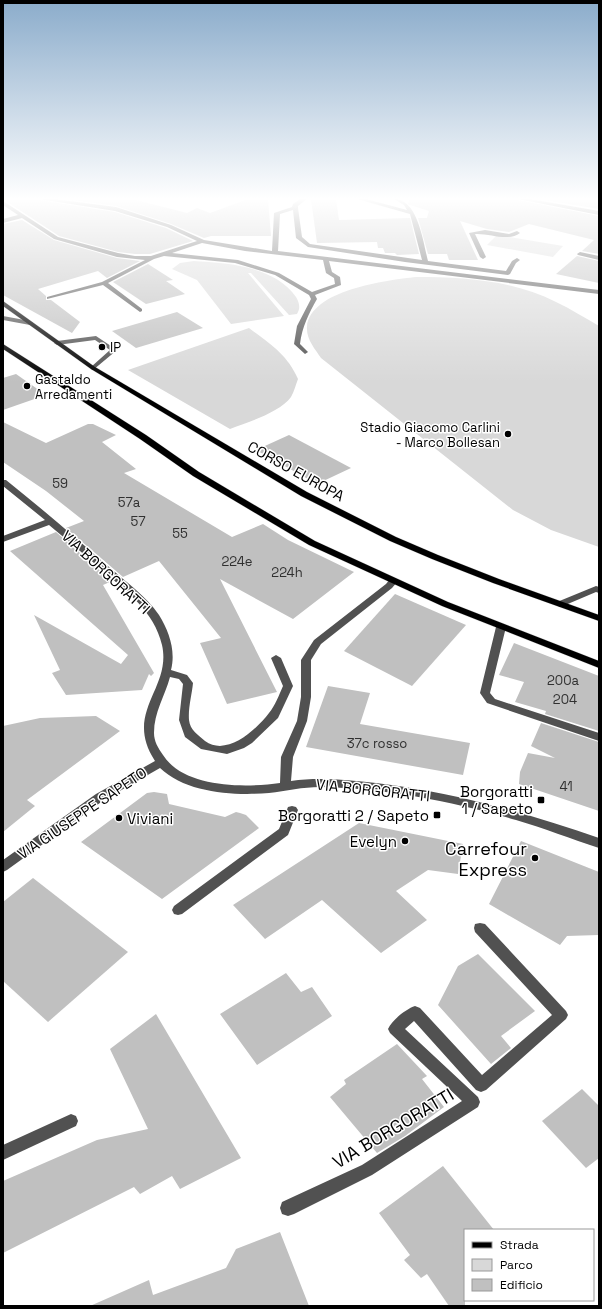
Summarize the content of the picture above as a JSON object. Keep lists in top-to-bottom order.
{
  "streets": {
    "main road": ["CORSO EUROPA"],
    "street": ["VIA BORGORATTI", "VIA GIUSEPPE SAPETO"]
  },
  "crossings": [
    ["VIA BORGORATTI", "VIA GIUSEPPE SAPETO"]
  ],
  "places": {
    "other": [
      "IP",
      "Gastaldo Arredamenti",
      "Stadio Giacomo Carlini - Marco Bollesan",
      "Viviani",
      "Evelyn",
      "Carrefour Express"
    ],
    "transit": ["Borgoratti 1 / Sapeto", "Borgoratti 2 / Sapeto"]
  },
  "house_numbers": [
    "59",
    "57a",
    "57",
    "55",
    "224e",
    "224h",
    "200a",
    "204",
    "37c rosso",
    "41"
  ],
  "legend": ["Strada", "Parco", "Edificio"]
}
